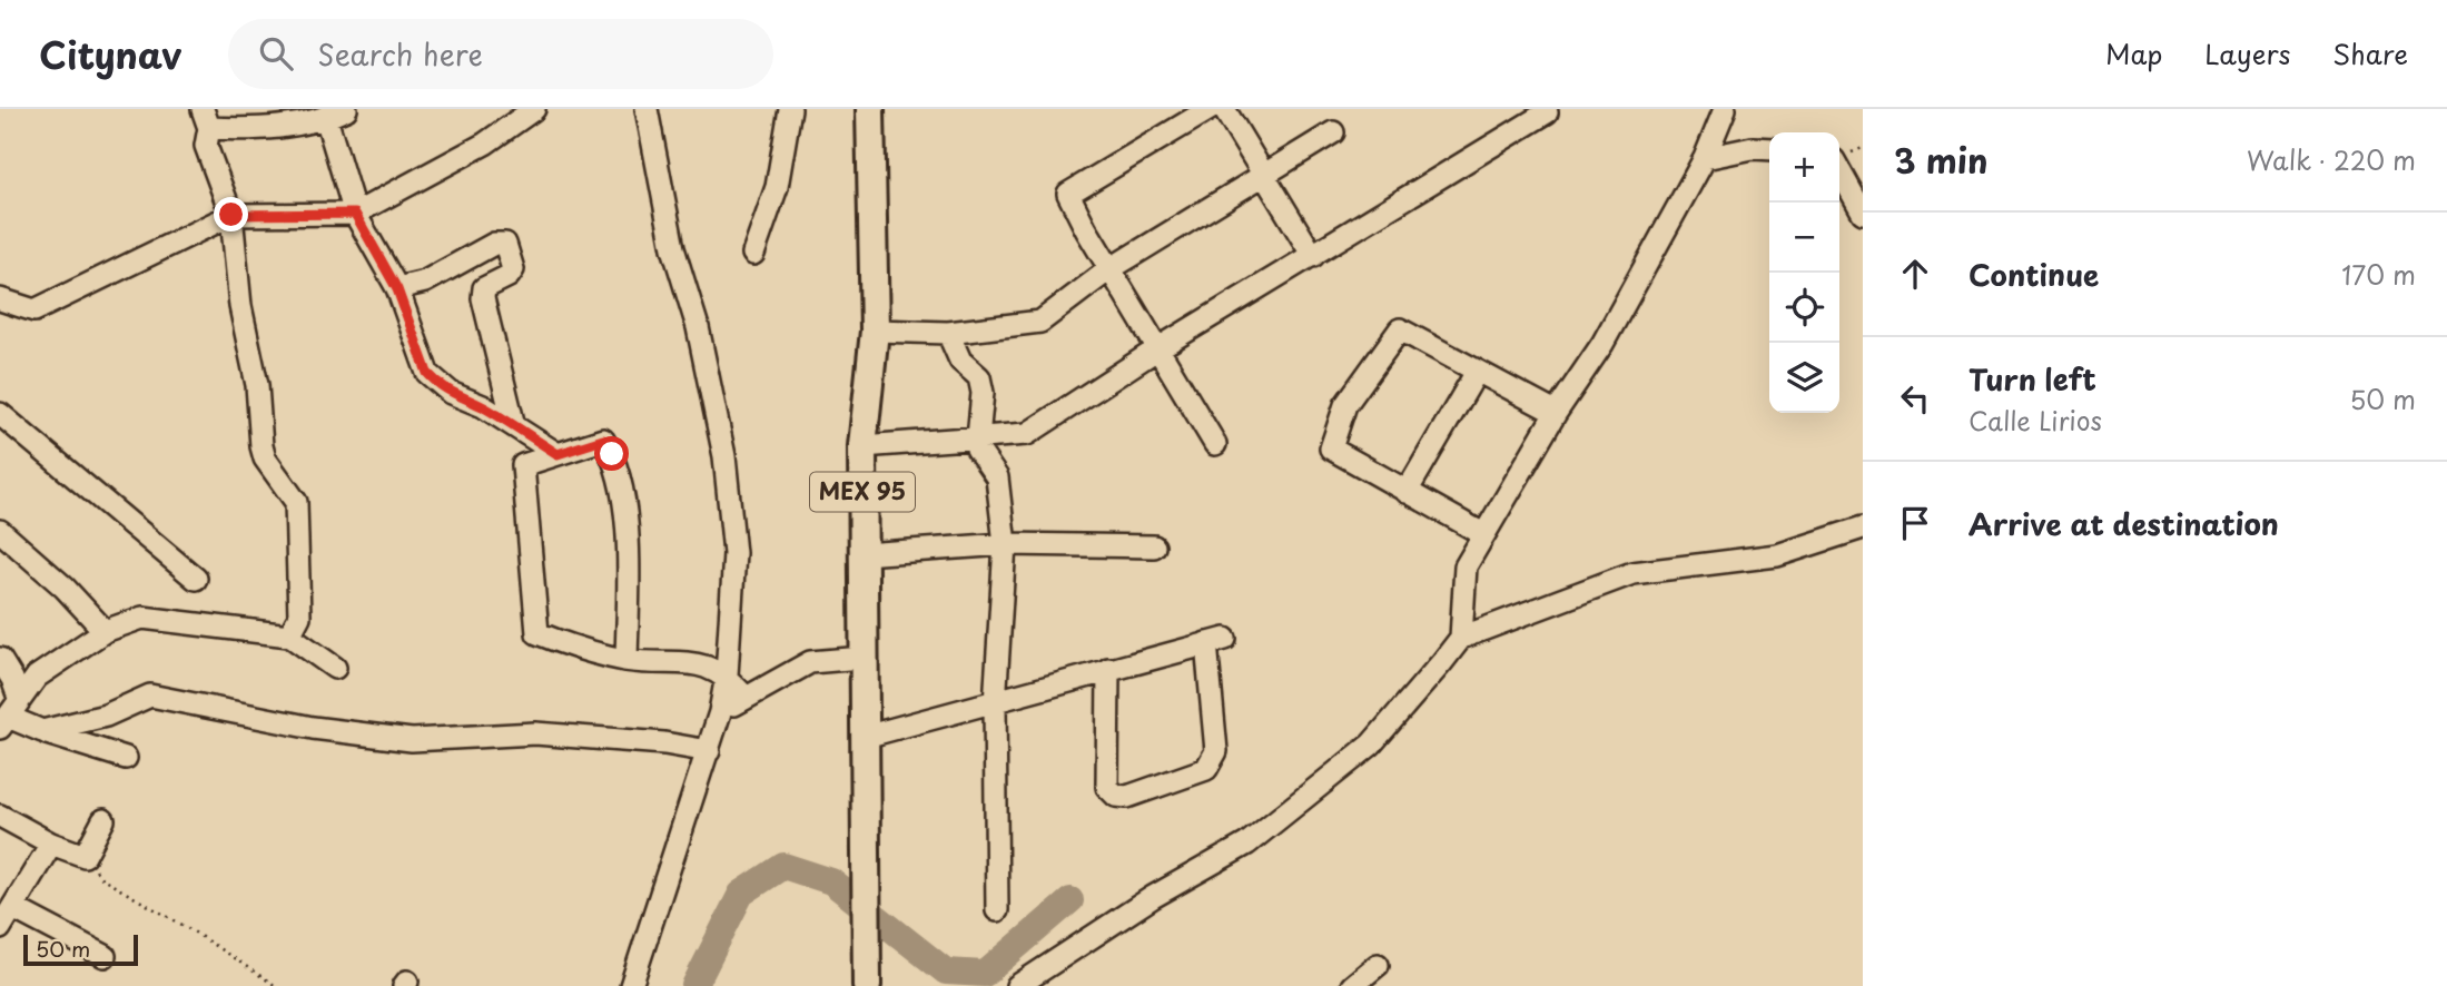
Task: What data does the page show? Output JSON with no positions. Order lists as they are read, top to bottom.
{
  "streets": {
    "main road": ["MEX 95"]
  },
  "scale_bar": "50 m",
  "page": {
    "header": "Citynav",
    "search": "Search here",
    "nav": ["Map", "Layers", "Share"],
    "heading": ["3 min", "Walk · 220 m"],
    "map_buttons": ["+", "−"],
    "list": [
      ["Continue", "170 m"],
      ["Turn left", "Calle Lirios", "50 m"],
      "Arrive at destination"
    ],
    "scale": "50 m"
  }
}
